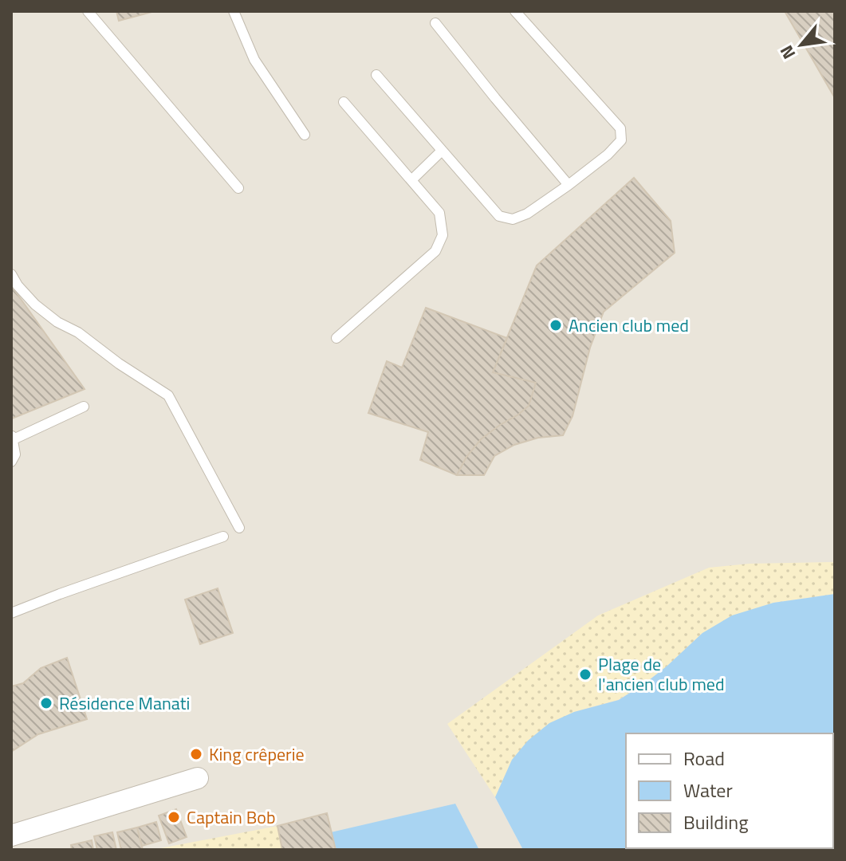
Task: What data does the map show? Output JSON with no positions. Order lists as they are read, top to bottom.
{
  "places": [
    "Ancien club med",
    "Plage de l'ancien club med",
    "Résidence Manati",
    "King crêperie",
    "Captain Bob"
  ],
  "legend": ["Road", "Water", "Building"],
  "north": "bottom left"
}
